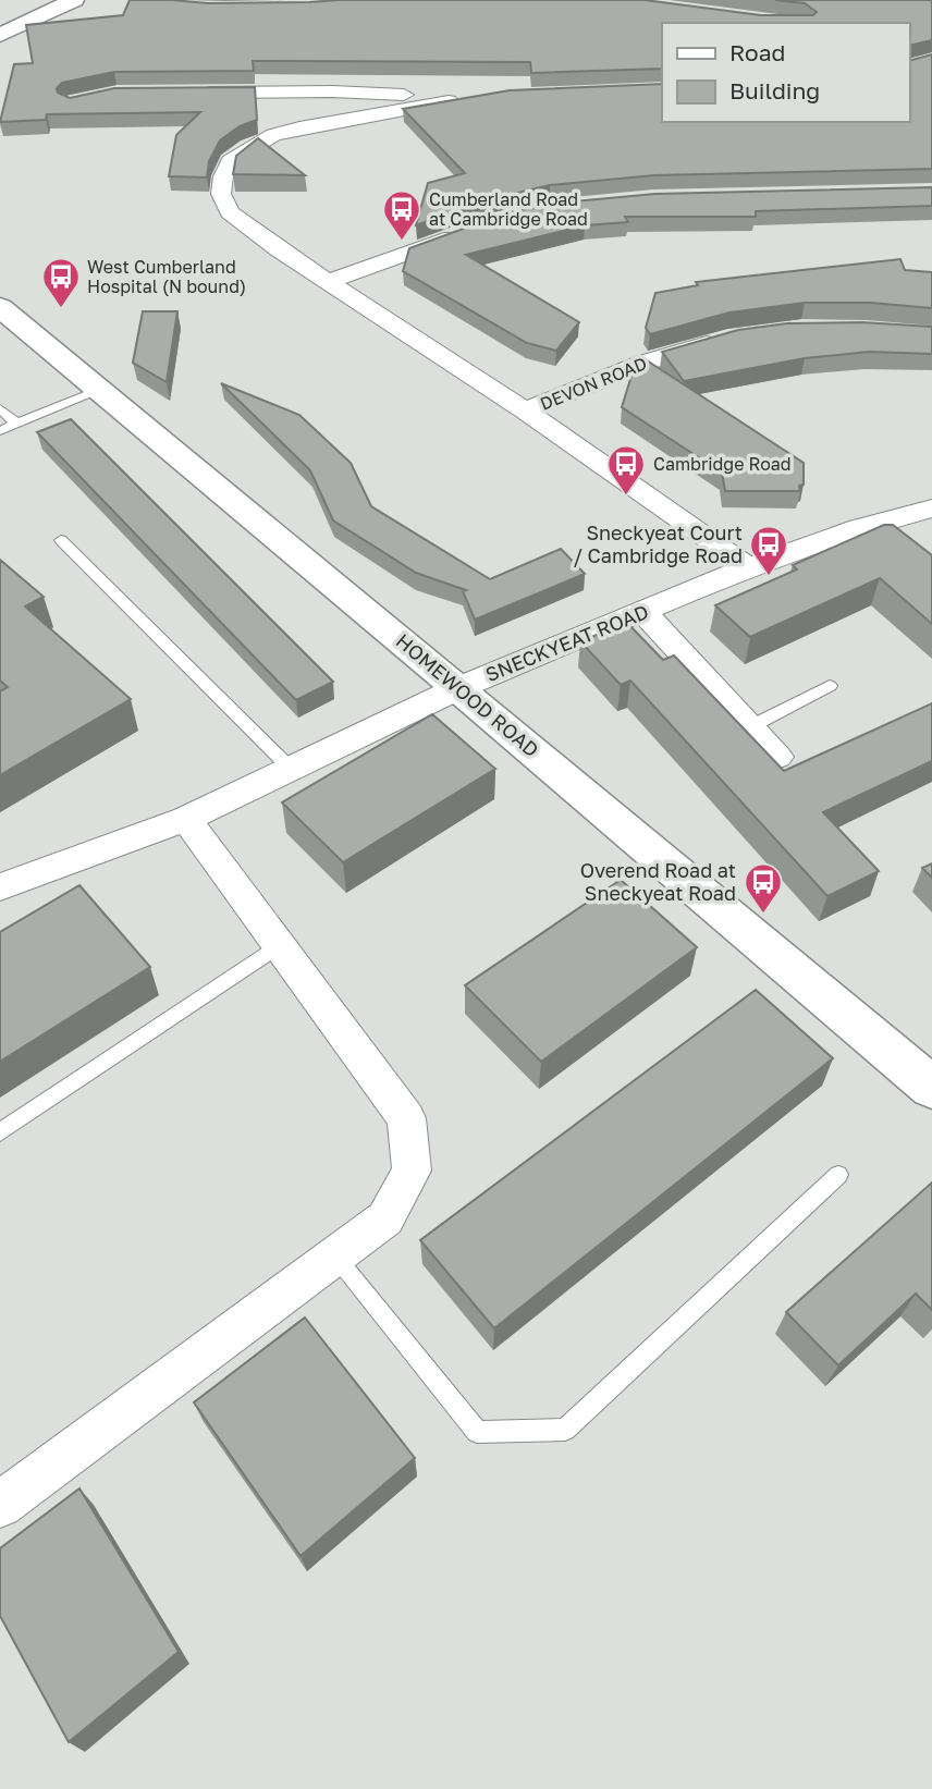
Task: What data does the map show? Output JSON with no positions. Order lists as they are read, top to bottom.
{
  "streets": {
    "street": ["DEVON ROAD", "SNECKYEAT ROAD", "HOMEWOOD ROAD"]
  },
  "crossings": [
    ["SNECKYEAT ROAD", "HOMEWOOD ROAD"]
  ],
  "places": {
    "bus stop": [
      "Cumberland Road at Cambridge Road",
      "West Cumberland Hospital (N bound)",
      "Cambridge Road",
      "Sneckyeat Court / Cambridge Road",
      "Overend Road at Sneckyeat Road"
    ]
  },
  "legend": ["Road", "Building"]
}
